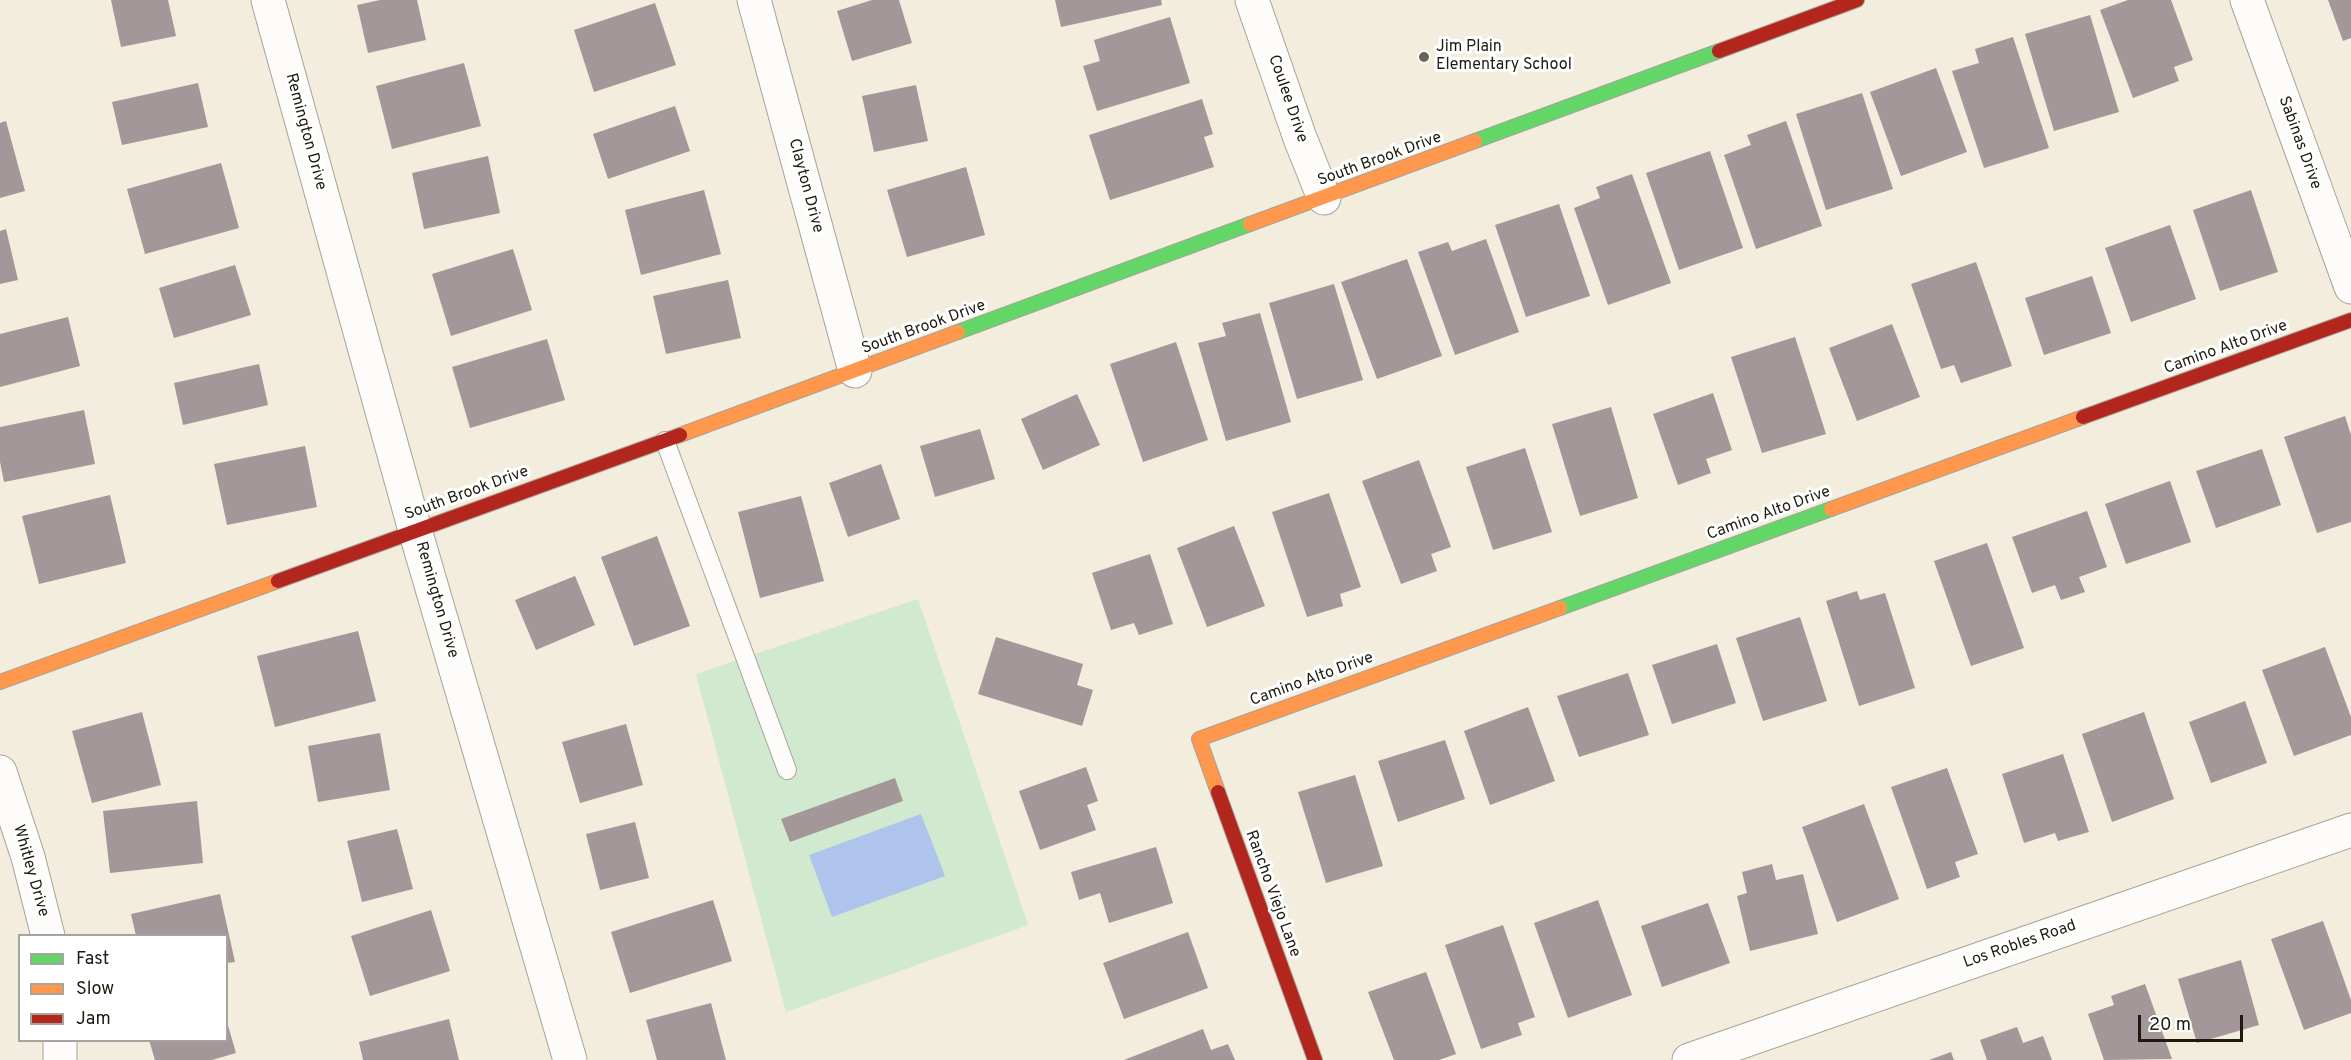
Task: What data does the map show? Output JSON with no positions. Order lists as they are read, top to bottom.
{
  "streets": {
    "street": [
      "Coulee Drive",
      "Remington Drive",
      "Sabinas Drive",
      "South Brook Drive",
      "Clayton Drive",
      "Camino Alto Drive",
      "Whitley Drive",
      "Rancho Viejo Lane",
      "Los Robles Road"
    ]
  },
  "crossings": [
    ["Coulee Drive", "South Brook Drive"],
    ["Remington Drive", "South Brook Drive"],
    ["South Brook Drive", "Clayton Drive"],
    ["Camino Alto Drive", "Rancho Viejo Lane"]
  ],
  "places": ["Jim Plain Elementary School"],
  "legend": ["Fast", "Slow", "Jam"],
  "scale_bar": "20 m"
}
